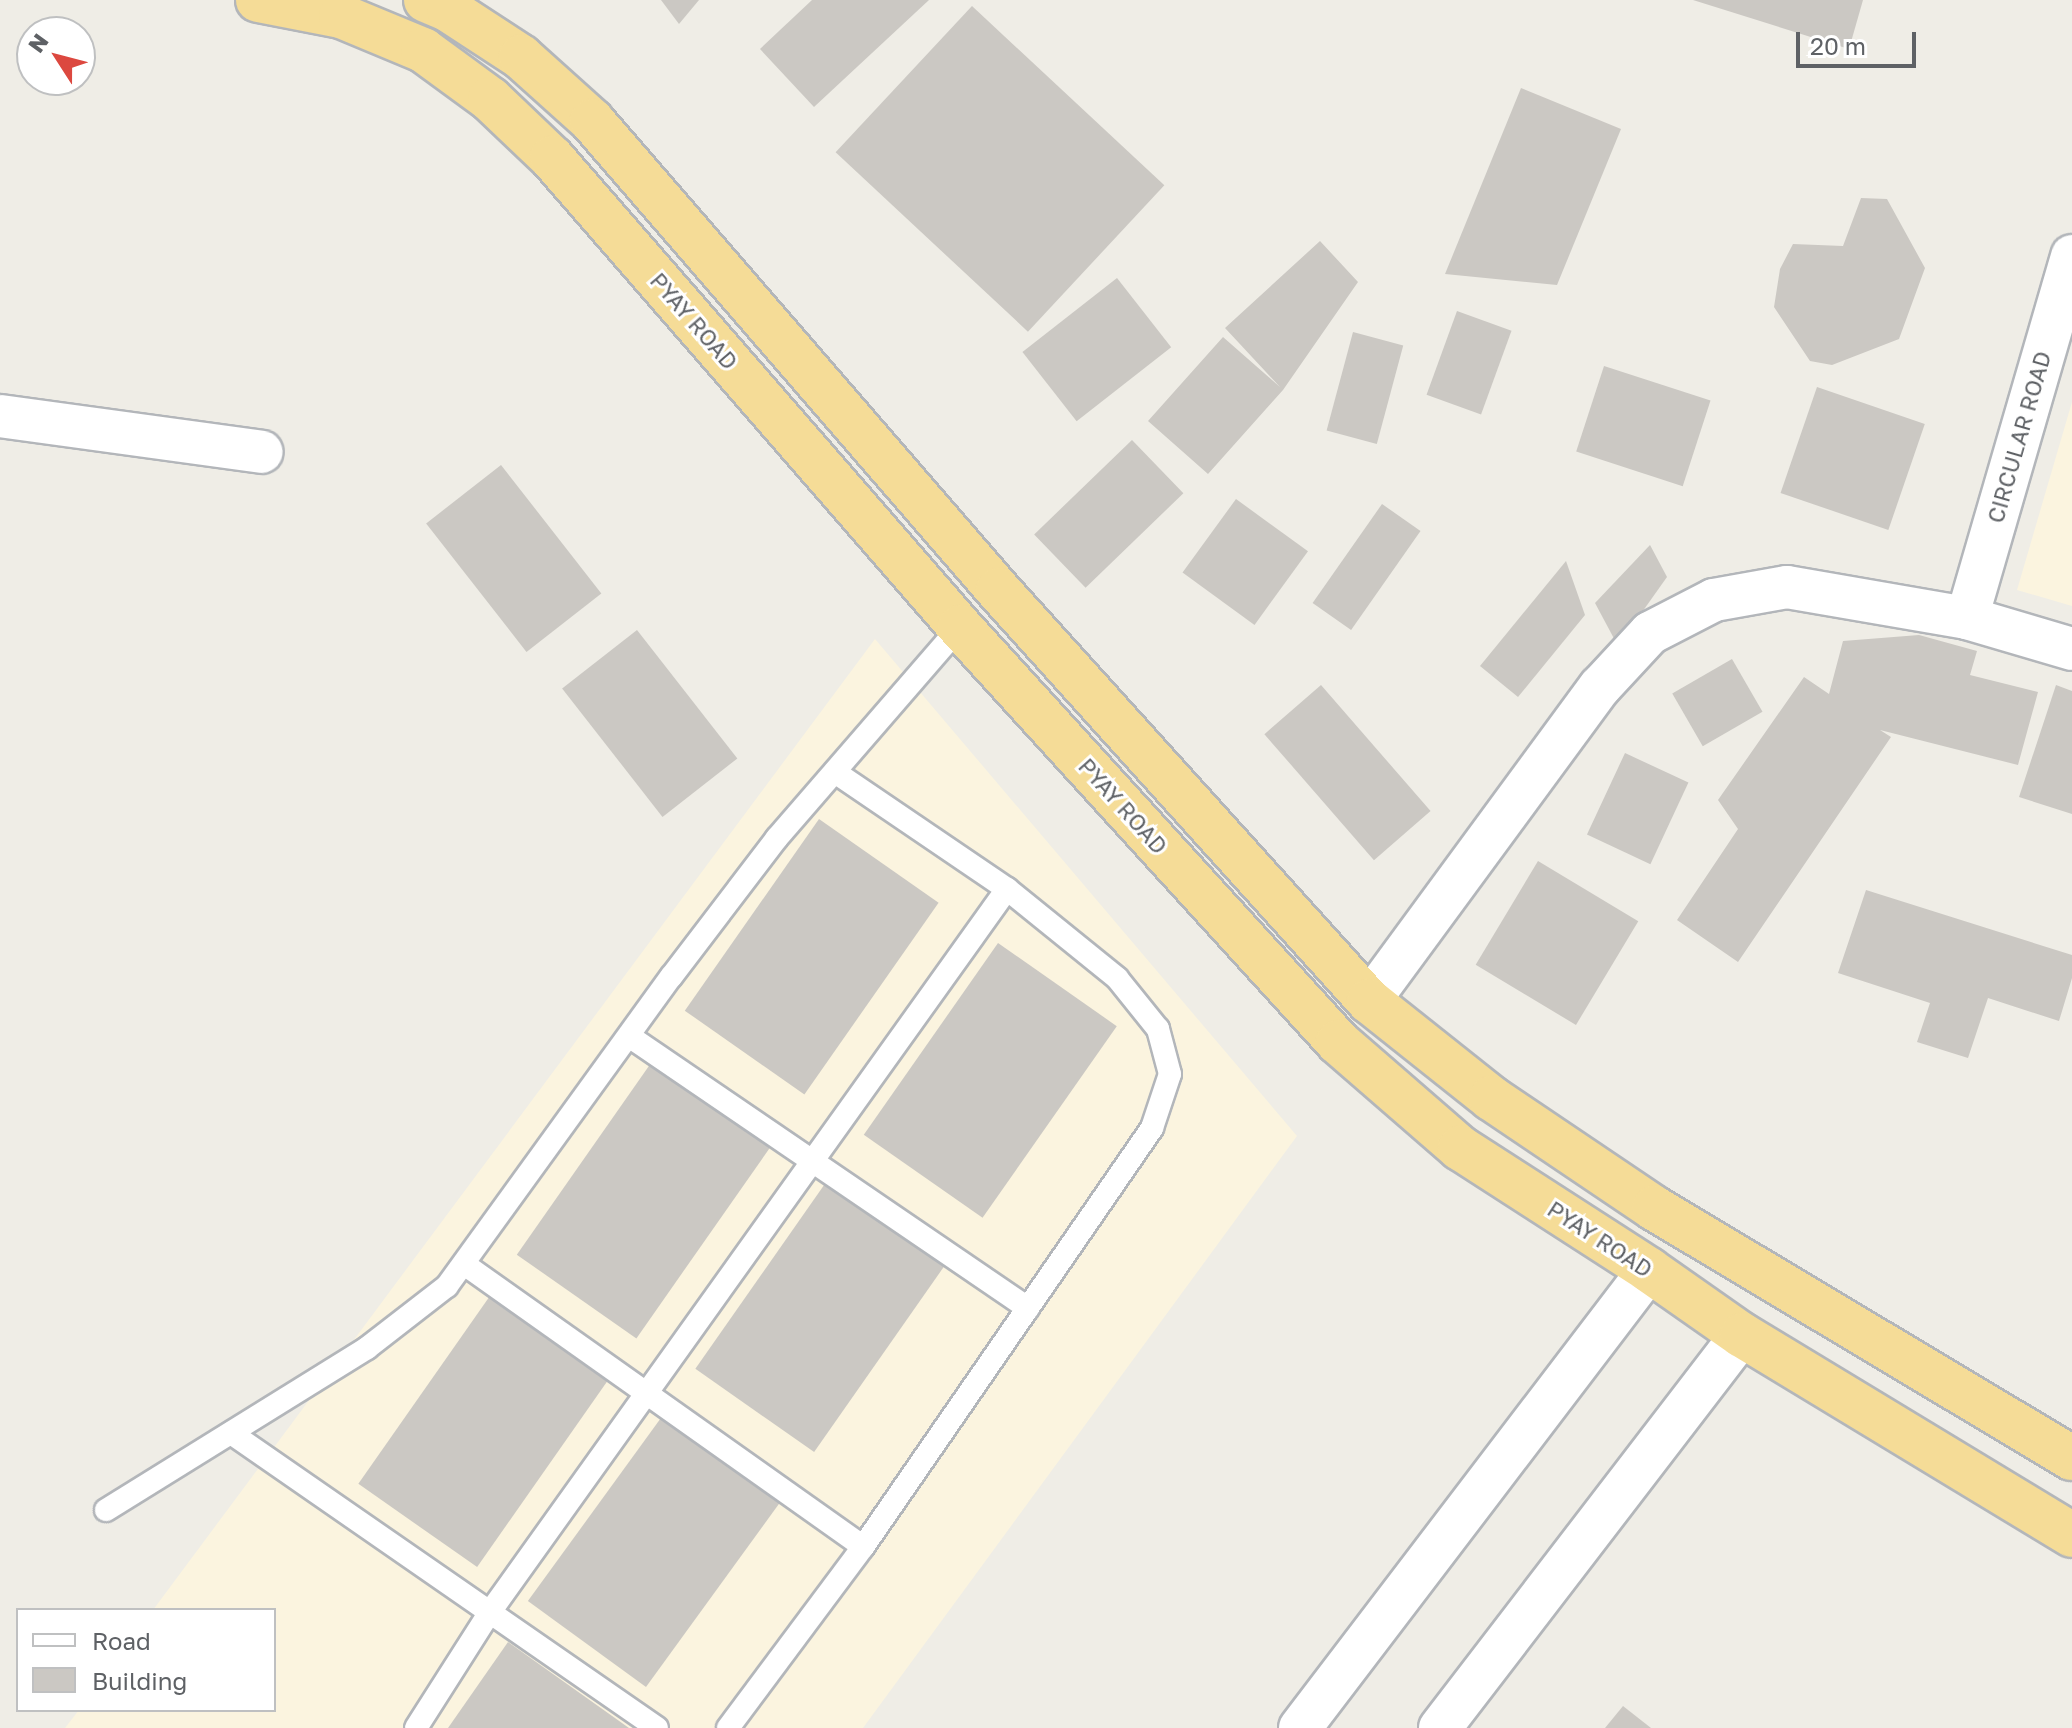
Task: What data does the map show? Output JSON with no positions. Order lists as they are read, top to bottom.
{
  "streets": {
    "highway": ["PYAY ROAD"],
    "street": ["CIRCULAR ROAD"]
  },
  "legend": ["Road", "Building"],
  "scale_bar": "20 m",
  "north": "top left"
}
